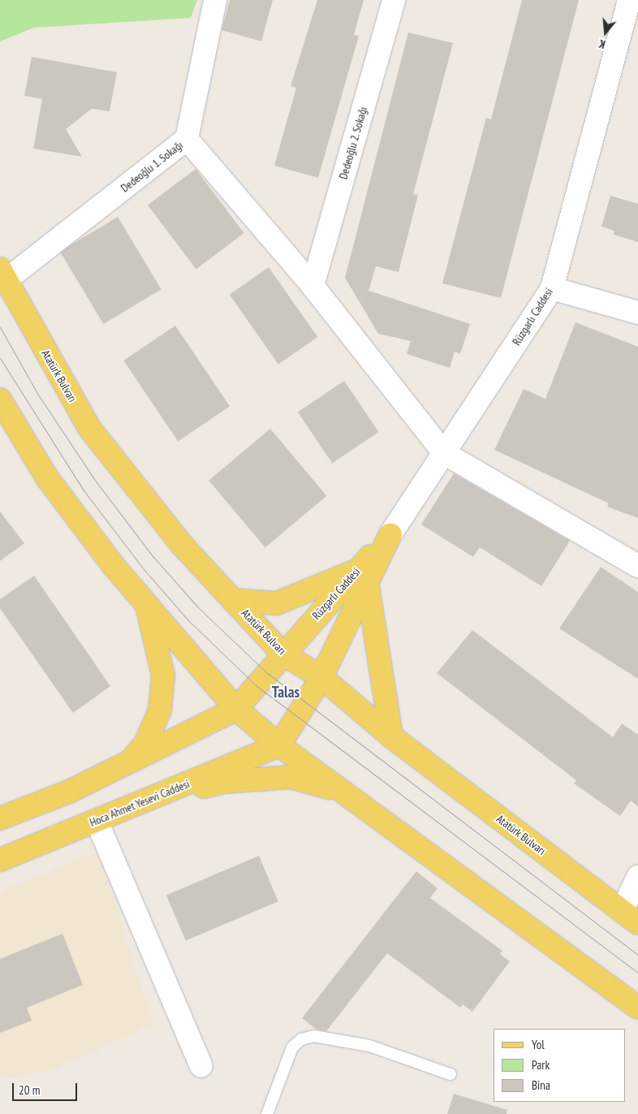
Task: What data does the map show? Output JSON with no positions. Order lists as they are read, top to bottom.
{
  "streets": {
    "main road": ["Rüzgarlı Caddesi", "Atatürk Bulvarı", "Hoca Ahmet Yesevi Caddesi"],
    "street": ["Dedeoğlu 2. Sokağı", "Dedeoğlu 1. Sokağı"]
  },
  "crossings": [
    ["Dedeoğlu 1. Sokağı", "Atatürk Bulvarı"],
    ["Rüzgarlı Caddesi", "Atatürk Bulvarı"],
    ["Rüzgarlı Caddesi", "Hoca Ahmet Yesevi Caddesi"]
  ],
  "districts": ["Talas"],
  "legend": ["Yol", "Park", "Bina"],
  "scale_bar": "20 m",
  "north": "bottom"
}
